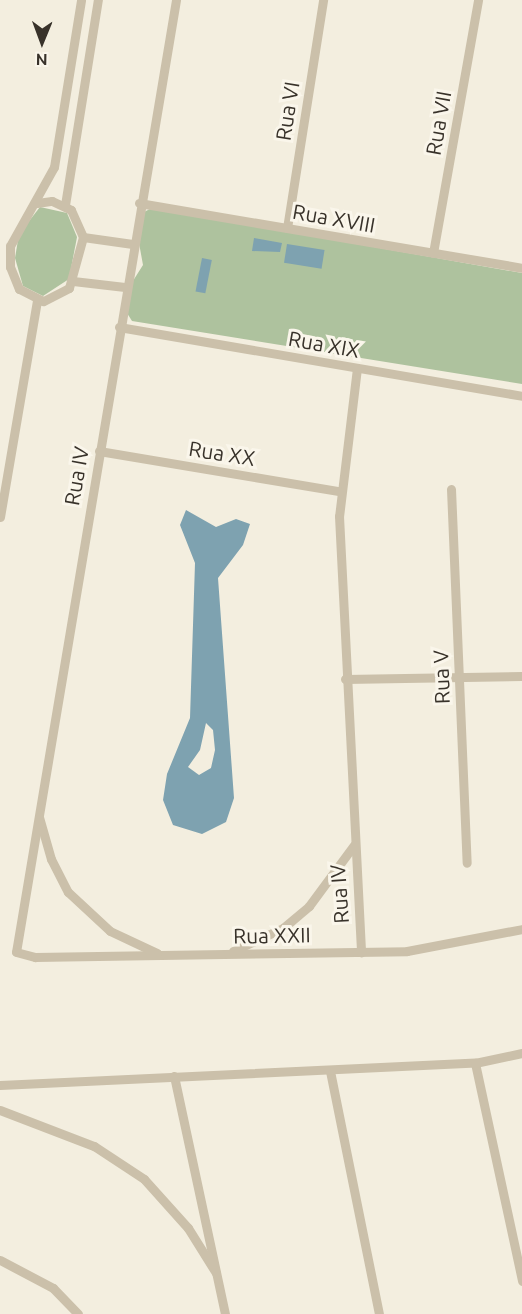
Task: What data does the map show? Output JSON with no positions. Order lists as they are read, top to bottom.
{
  "streets": {
    "street": [
      "Rua VI",
      "Rua VII",
      "Rua XVIII",
      "Rua XIX",
      "Rua XX",
      "Rua IV",
      "Rua V",
      "Rua XXII"
    ]
  },
  "crossings": [
    ["Rua VI", "Rua XVIII"],
    ["Rua VII", "Rua XVIII"],
    ["Rua XVIII", "Rua IV"],
    ["Rua XIX", "Rua IV"],
    ["Rua XX", "Rua IV"],
    ["Rua IV", "Rua XXII"]
  ],
  "north": "bottom"
}
